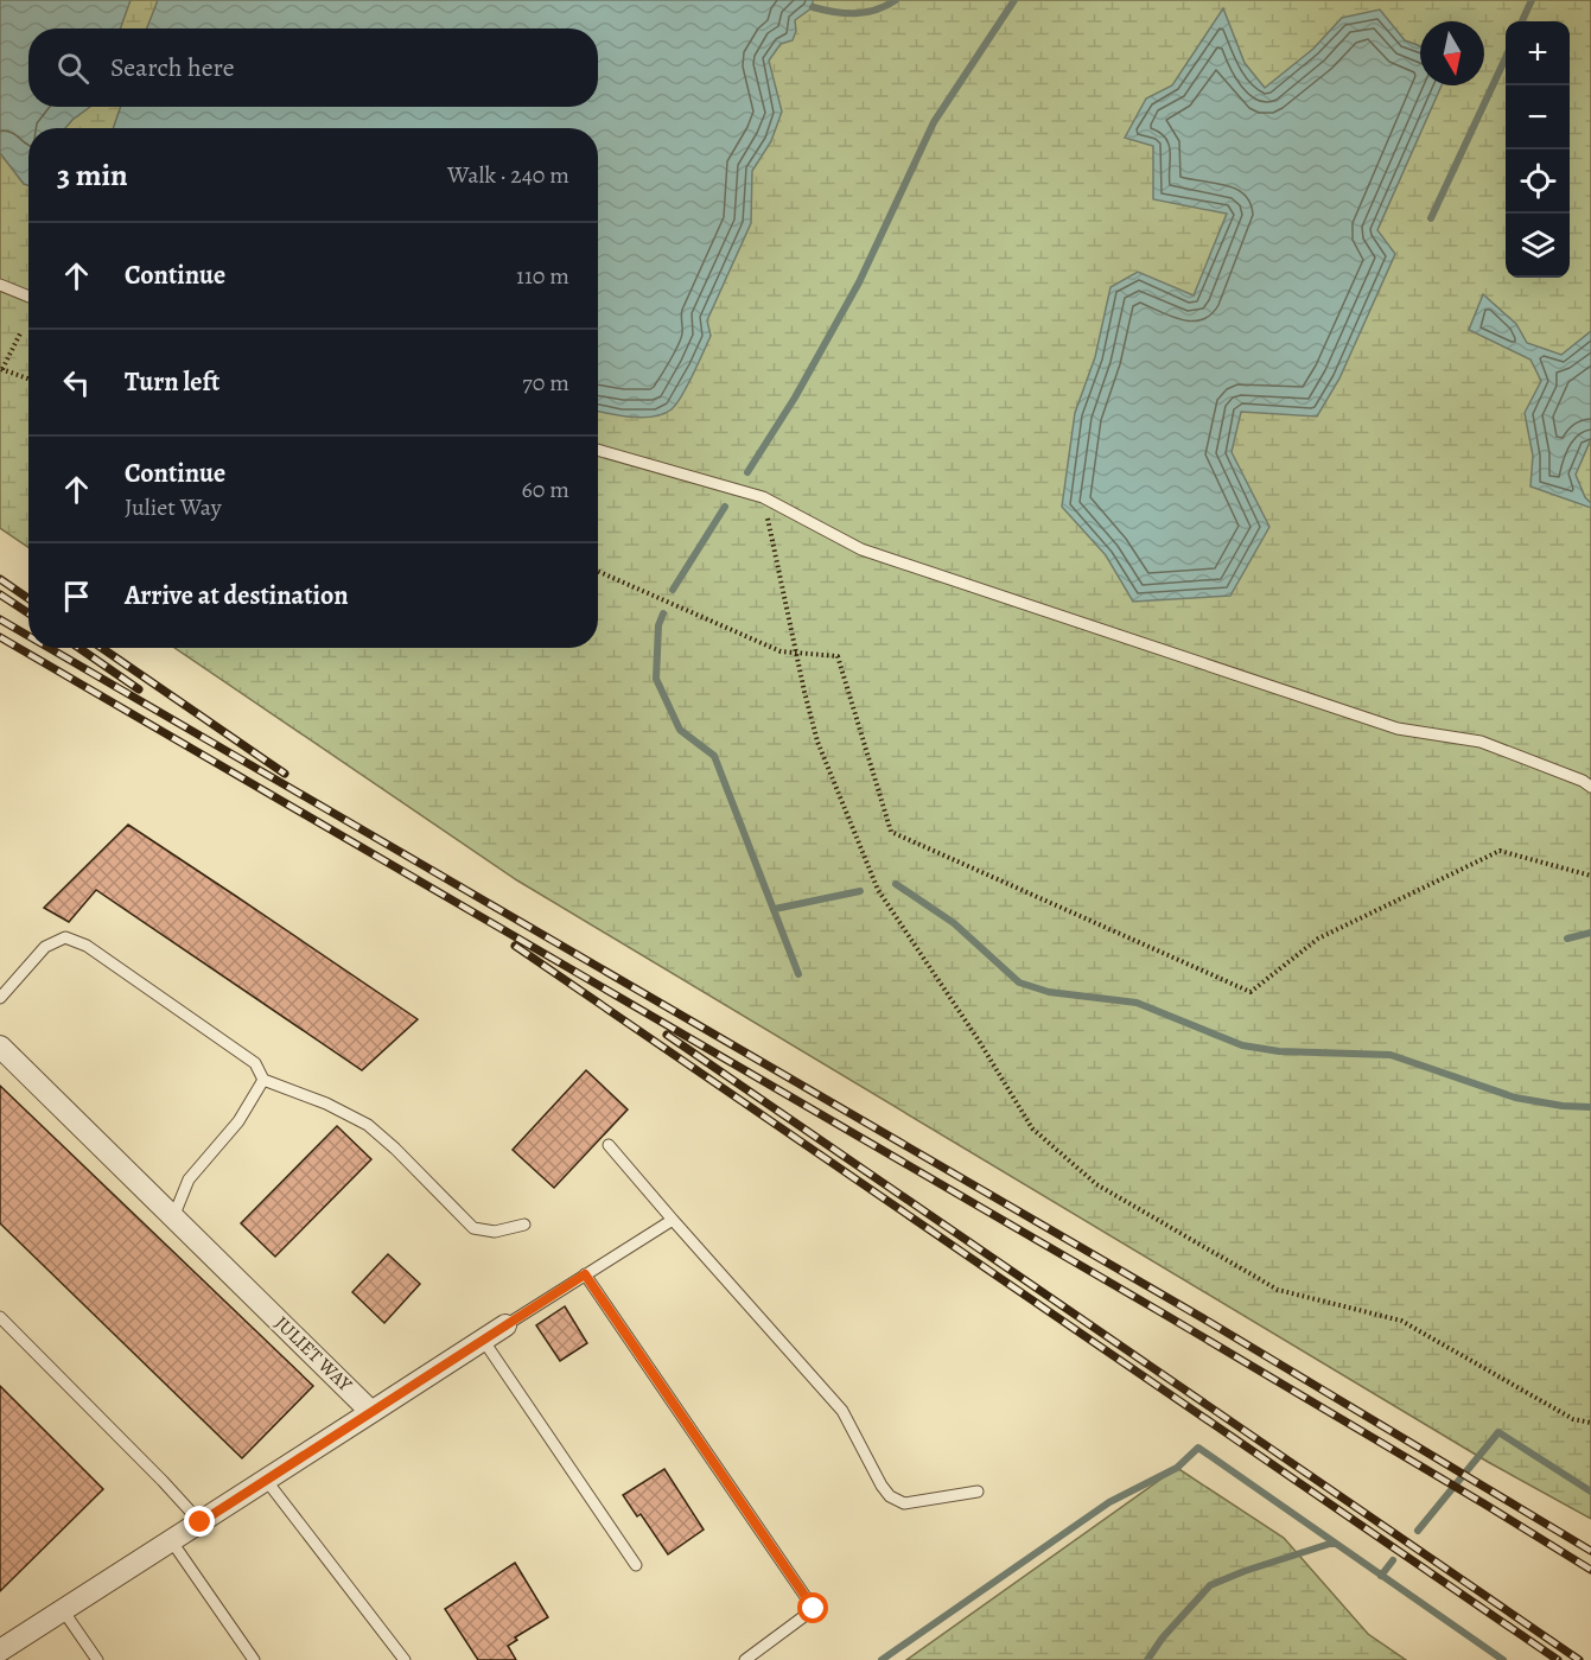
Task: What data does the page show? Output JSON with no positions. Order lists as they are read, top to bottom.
{
  "streets": {
    "street": ["JULIET WAY"]
  },
  "north": "bottom",
  "page": {
    "map_buttons": ["+", "−"],
    "search": "Search here",
    "heading": ["3 min", "Walk · 240 m"],
    "list": [
      ["Continue", "110 m"],
      ["Turn left", "70 m"],
      ["Continue", "Juliet Way", "60 m"],
      "Arrive at destination"
    ]
  }
}
